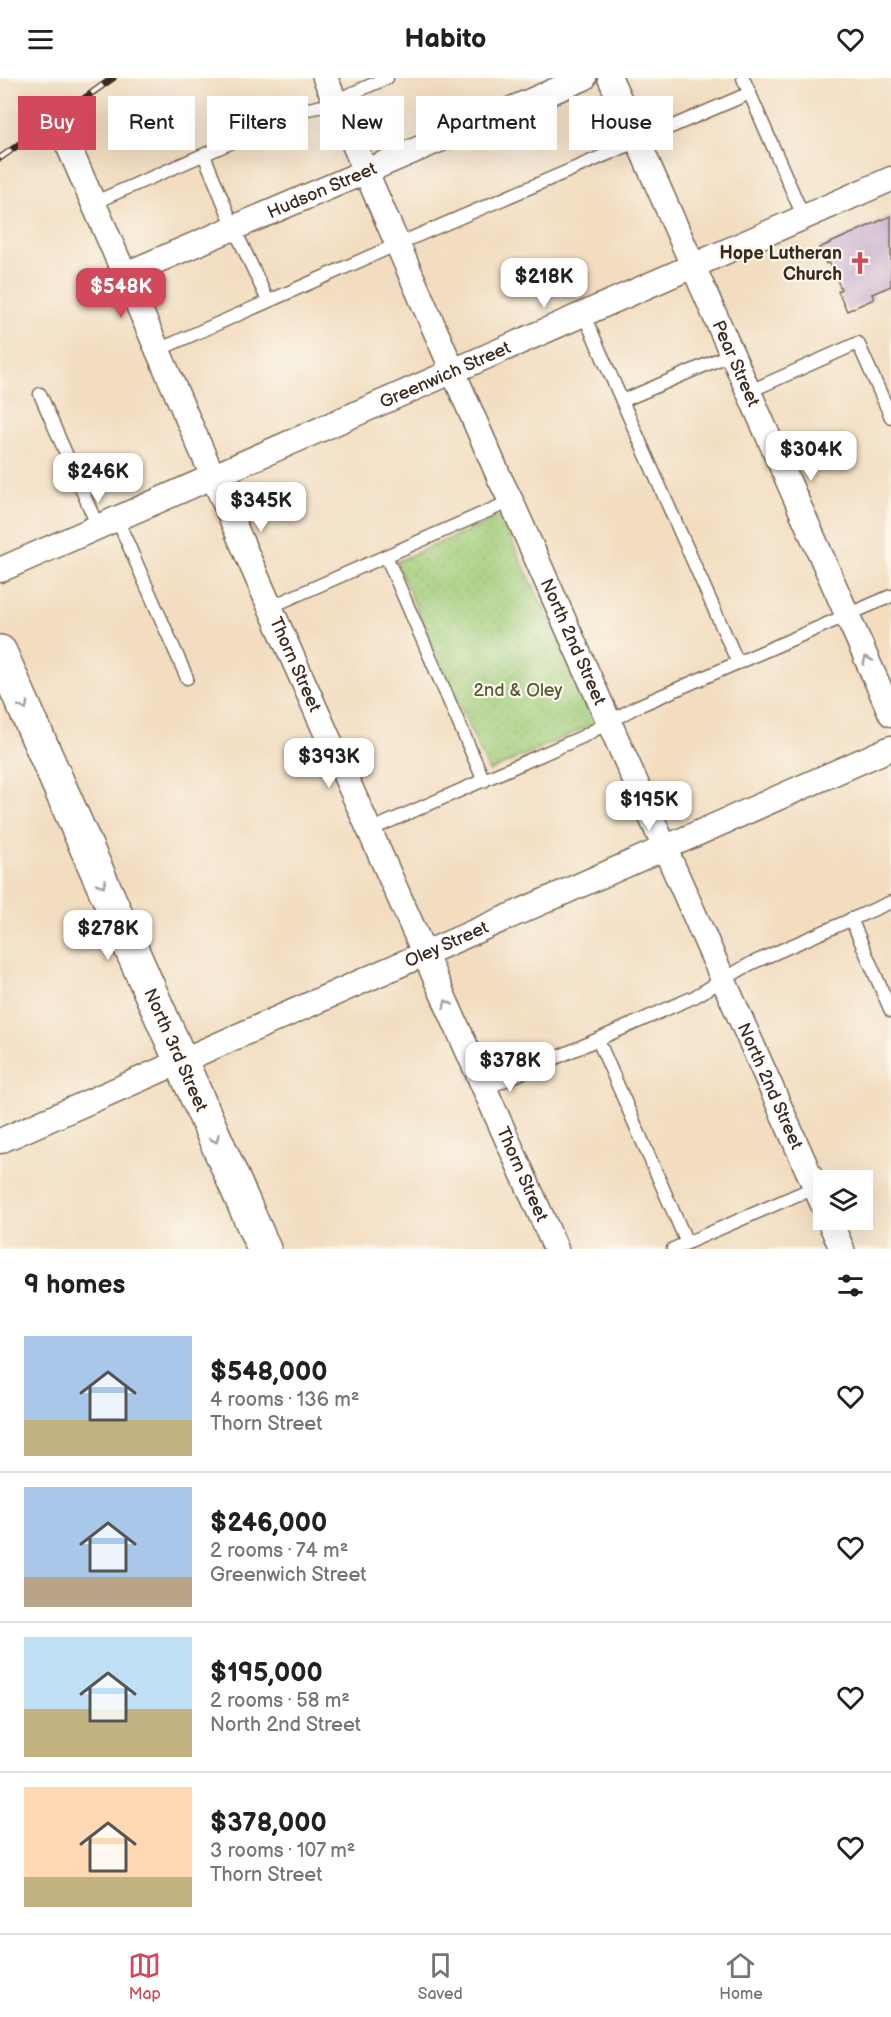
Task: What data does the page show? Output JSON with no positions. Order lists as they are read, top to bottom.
{
  "streets": {
    "street": [
      "Hudson Street",
      "Pear Street",
      "Greenwich Street",
      "North 2nd Street",
      "Thorn Street",
      "Oley Street",
      "North 3rd Street"
    ]
  },
  "crossings": [
    ["Hudson Street", "North 2nd Street"],
    ["Hudson Street", "Thorn Street"],
    ["Pear Street", "Greenwich Street"],
    ["Greenwich Street", "North 2nd Street"],
    ["Greenwich Street", "Thorn Street"],
    ["North 2nd Street", "Oley Street"],
    ["Thorn Street", "Oley Street"],
    ["Oley Street", "North 3rd Street"]
  ],
  "one_way": ["North 3rd Street"],
  "parks": ["2nd & Oley"],
  "places": {
    "church": ["Hope Lutheran Church"]
  },
  "page": {
    "header": "Habito",
    "chip": [
      "Buy",
      "Rent",
      "Filters",
      "New",
      "Apartment",
      "House"
    ],
    "price": [
      "$218K",
      "$548K",
      "$304K",
      "$246K",
      "$345K",
      "$393K",
      "$195K",
      "$278K",
      "$378K"
    ],
    "heading": "9 homes",
    "list": [
      {
        "name": "$548,000",
        "note": "4 rooms · 136 m² · Thorn Street"
      },
      {
        "name": "$246,000",
        "note": "2 rooms · 74 m² · Greenwich Street"
      },
      {
        "name": "$195,000",
        "note": "2 rooms · 58 m² · North 2nd Street"
      },
      {
        "name": "$378,000",
        "note": "3 rooms · 107 m² · Thorn Street"
      }
    ],
    "tabs": ["Map", "Saved", "Home"]
  }
}
